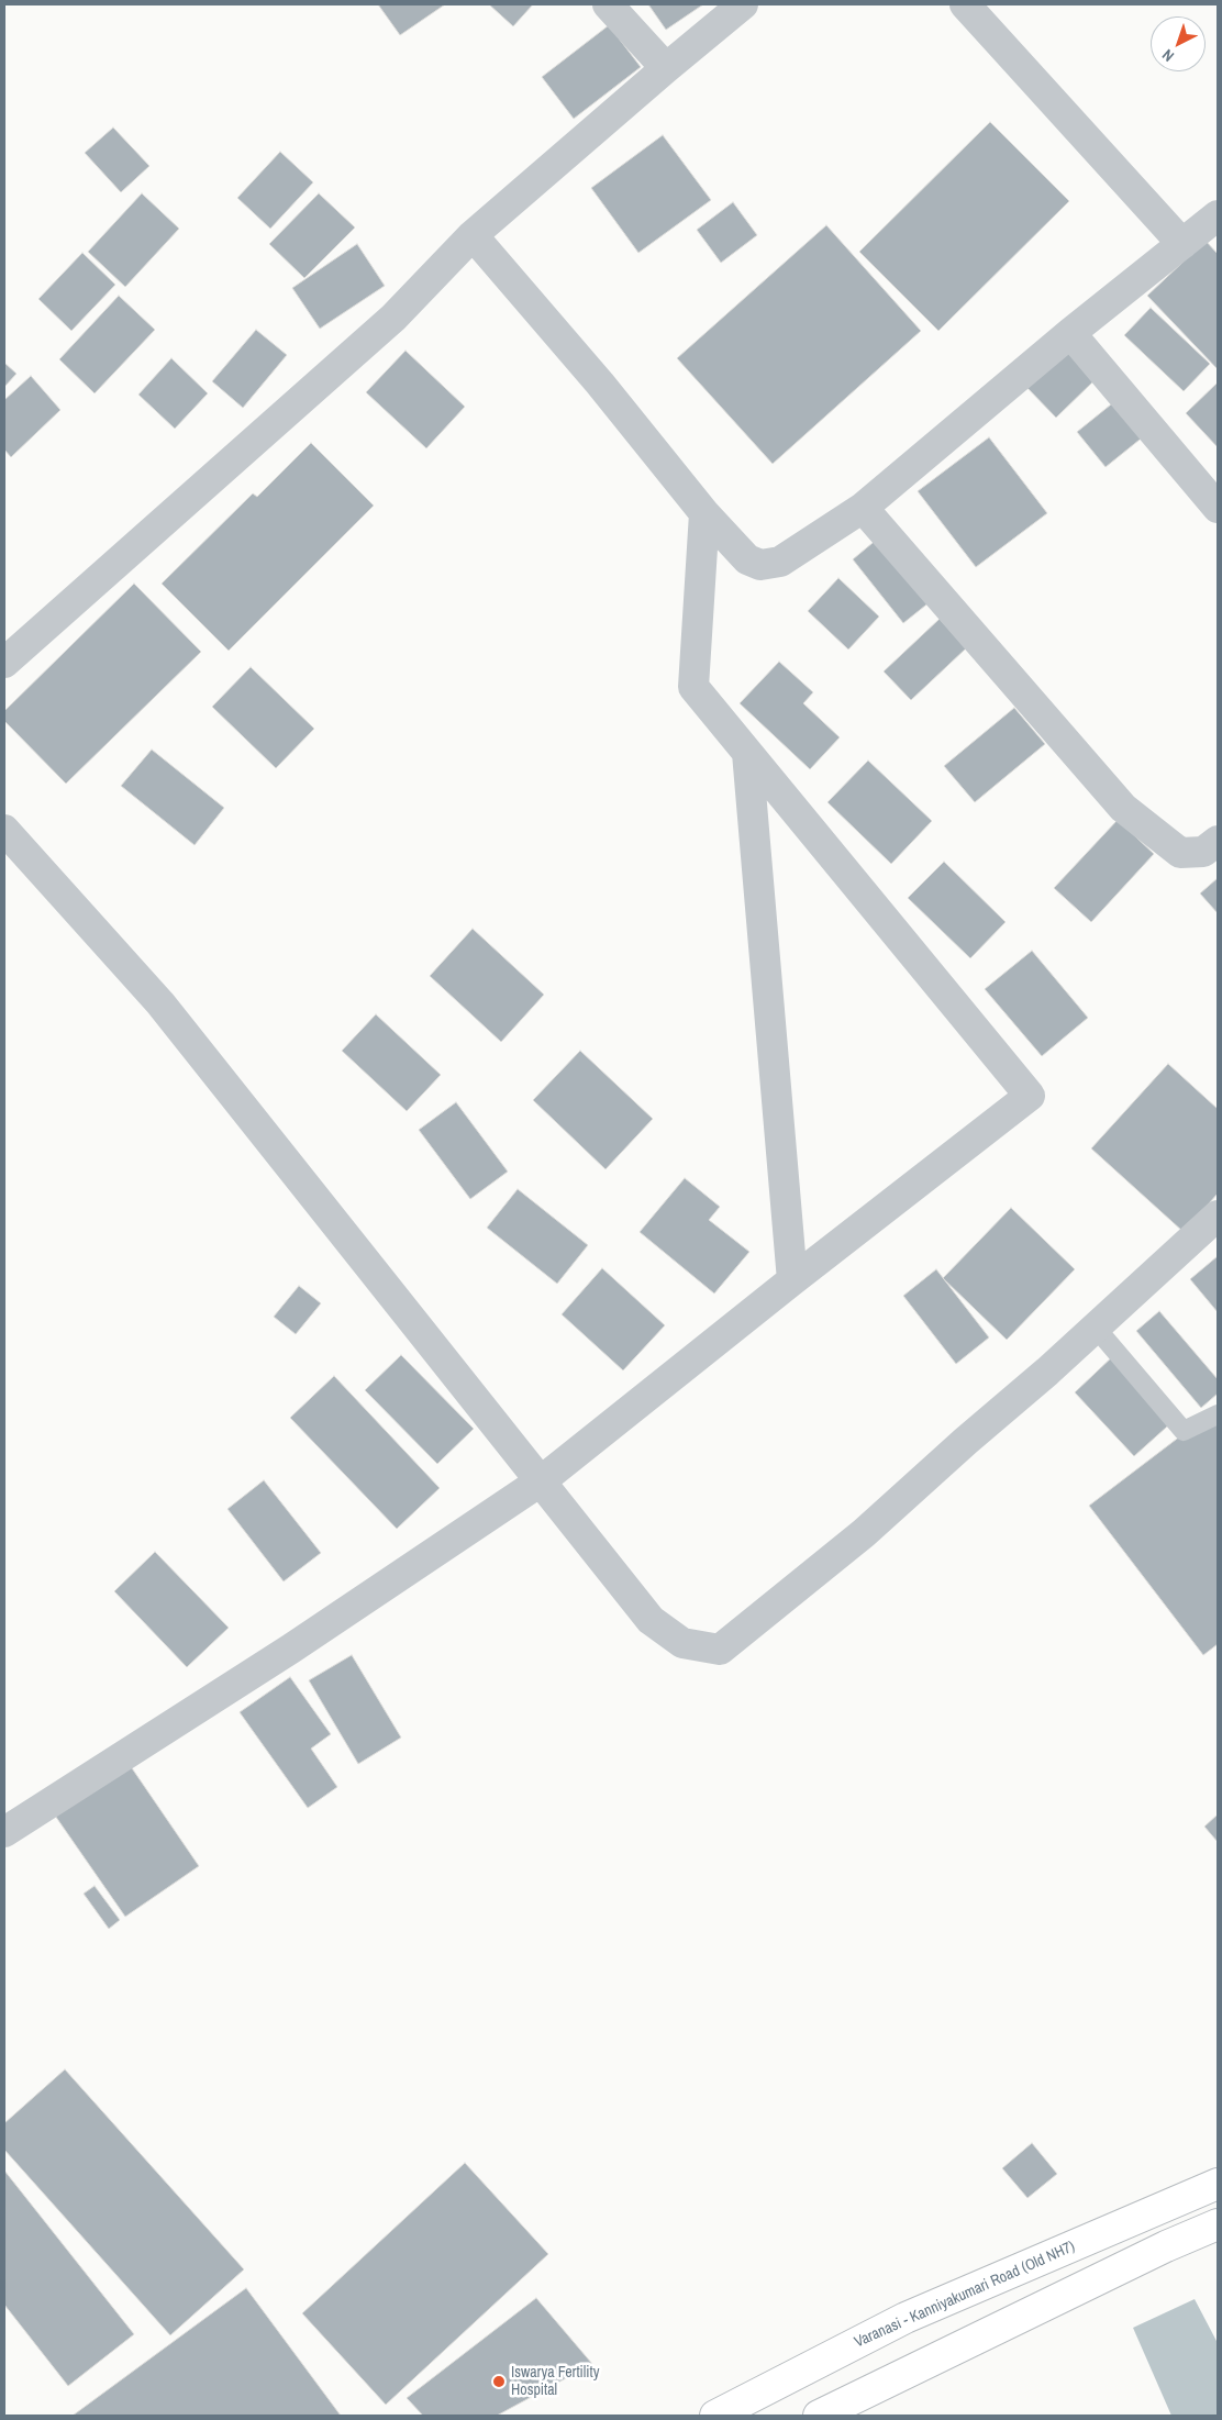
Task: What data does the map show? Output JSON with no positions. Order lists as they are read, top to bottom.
{
  "streets": {
    "main road": ["Varanasi - Kanniyakumari Road (Old NH7)"]
  },
  "places": ["Iswarya Fertility Hospital"],
  "north": "bottom left"
}
